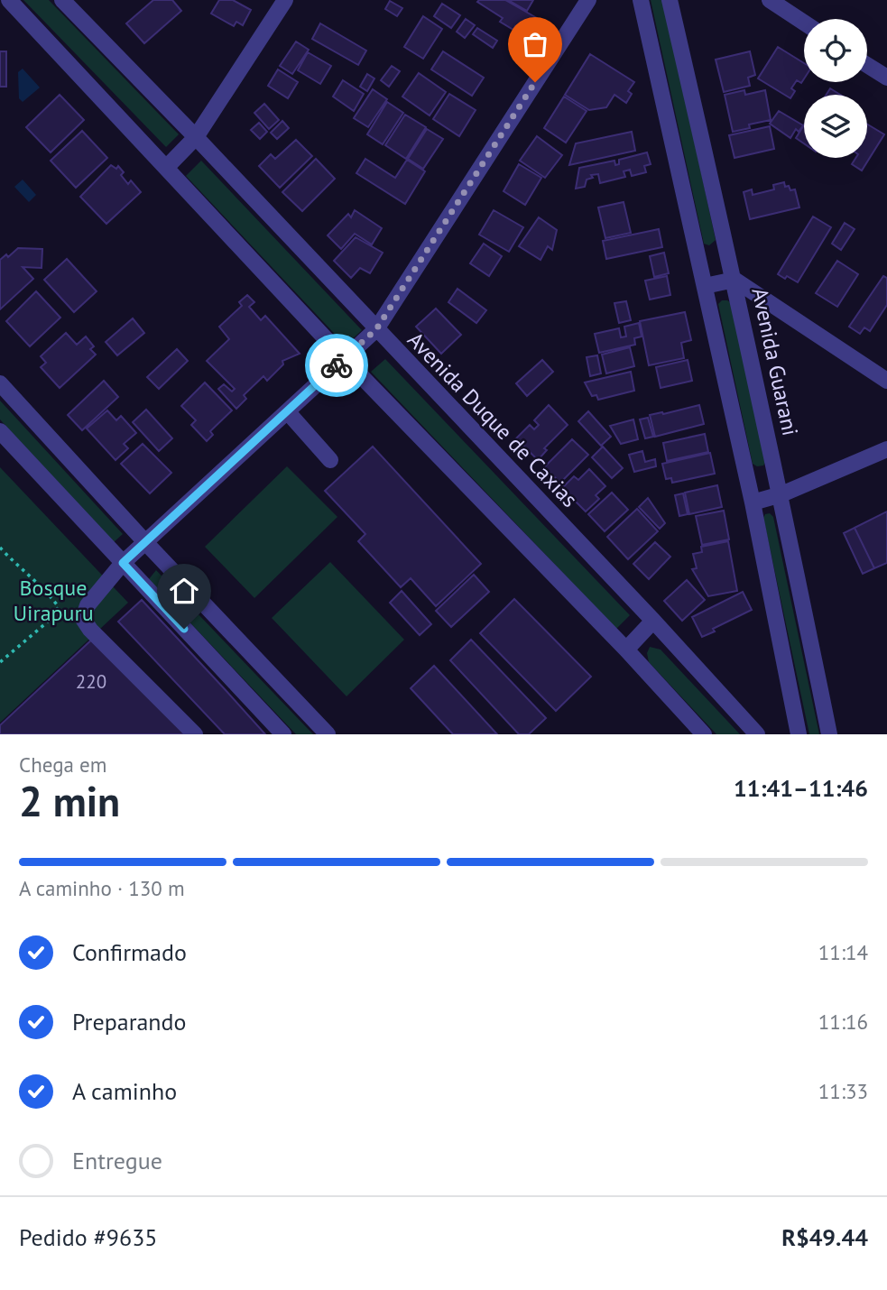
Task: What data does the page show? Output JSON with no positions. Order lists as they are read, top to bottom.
{
  "streets": {
    "street": ["Avenida Guarani", "Avenida Duque de Caxias"]
  },
  "parks": ["Bosque Uirapuru"],
  "house_numbers": ["220"],
  "page": {
    "heading": ["2 min", "Chega em", "11:41–11:46"],
    "panel": ["Pedido #9635", "R$49.44"],
    "bar": "A caminho · 130 m",
    "list": [
      ["Confirmado", "11:14"],
      ["Preparando", "11:16"],
      ["A caminho", "11:33"],
      "Entregue"
    ]
  }
}
